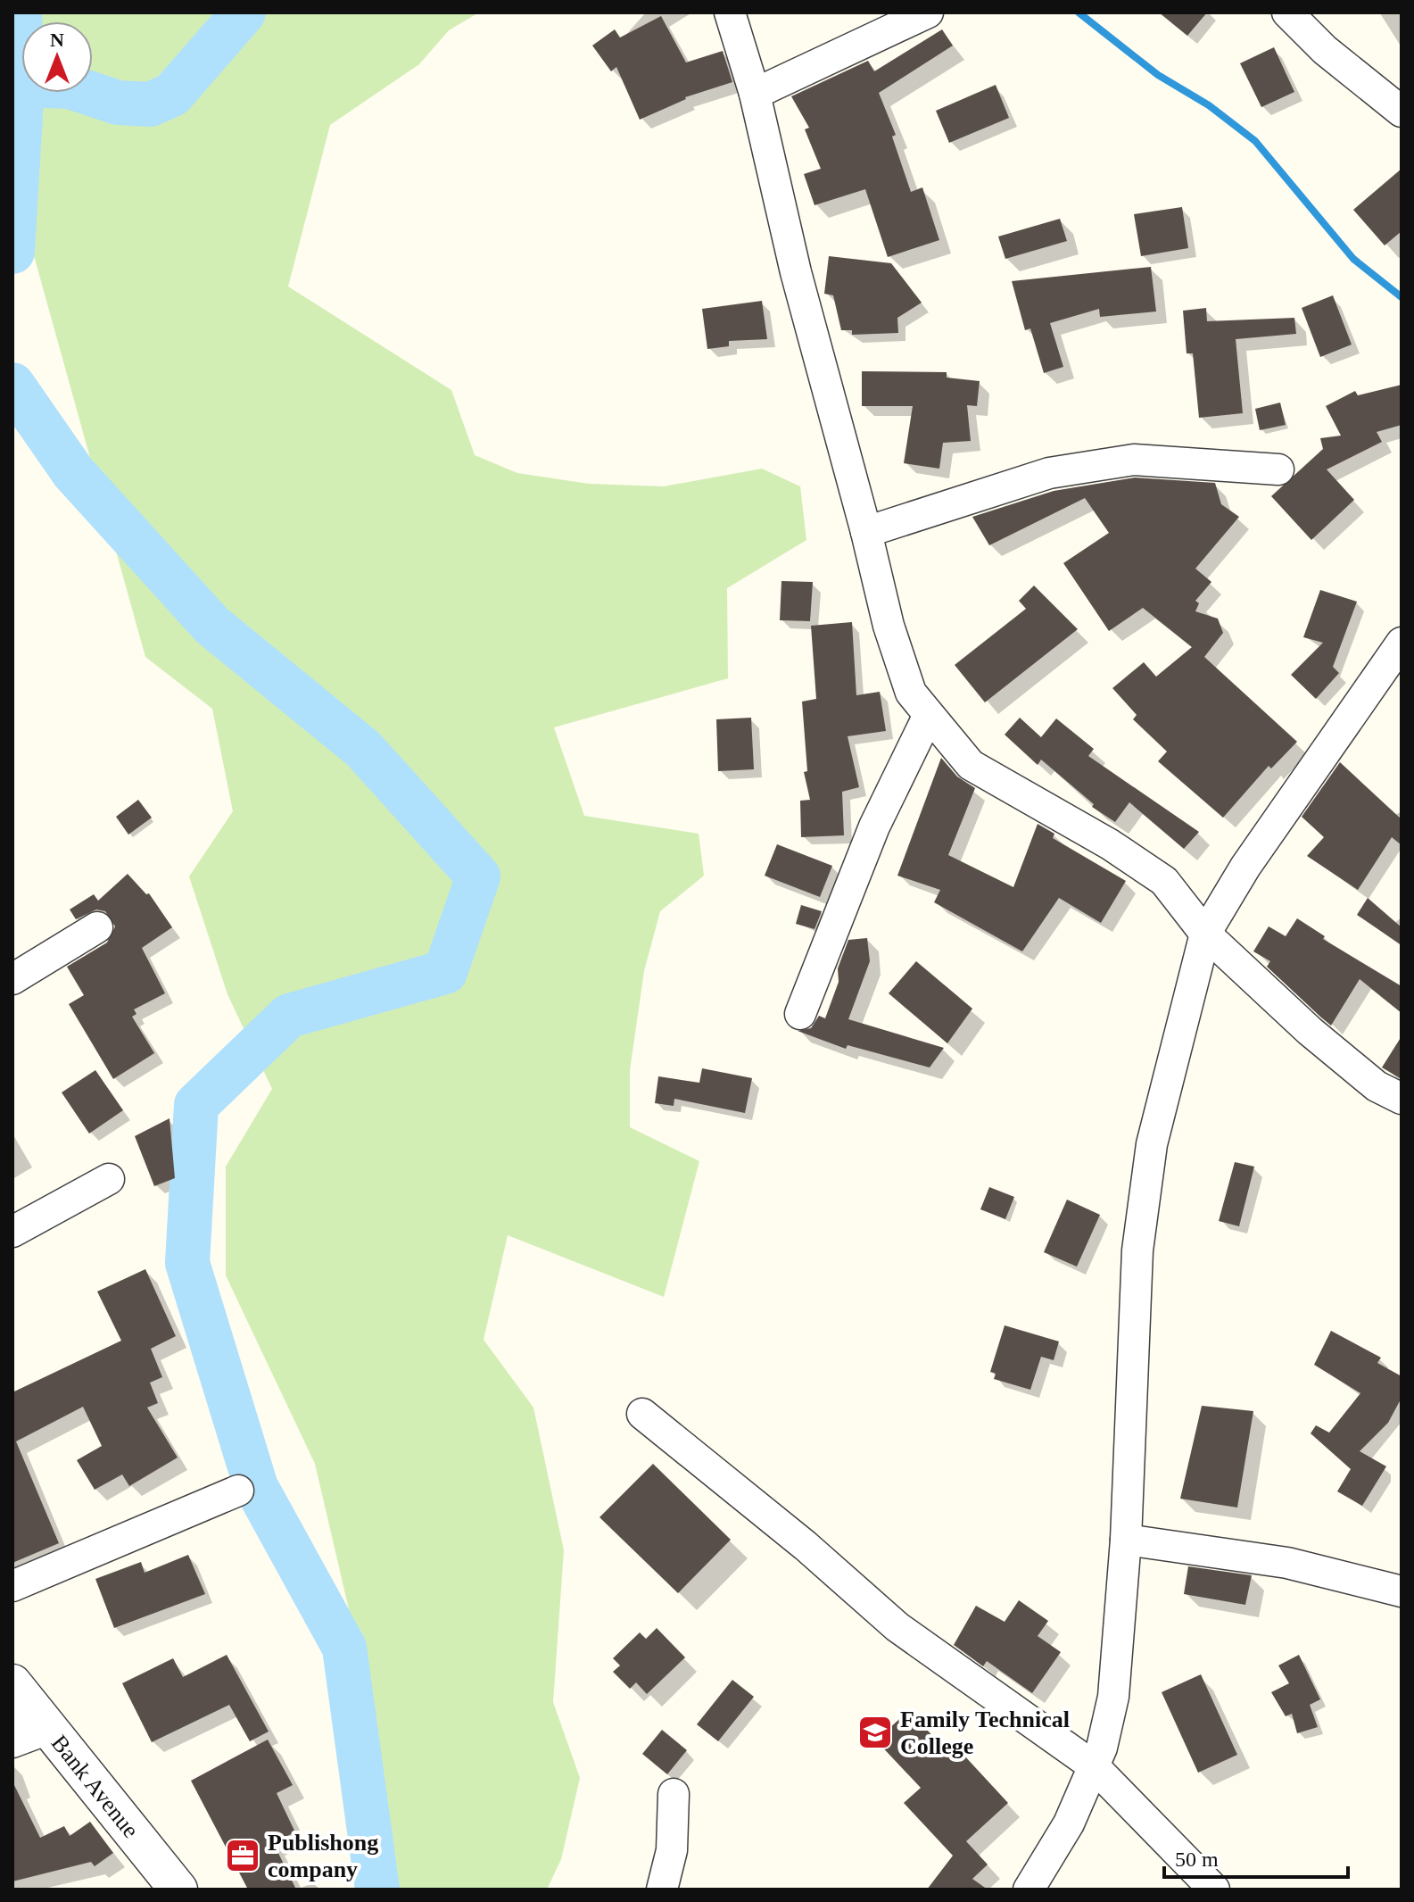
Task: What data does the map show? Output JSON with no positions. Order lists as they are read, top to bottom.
{
  "streets": {
    "street": ["Bank Avenue"]
  },
  "places": {
    "school or university": ["Family Technical College"],
    "office": ["Publishong company"]
  },
  "scale_bar": "50 m",
  "north": "top"
}
